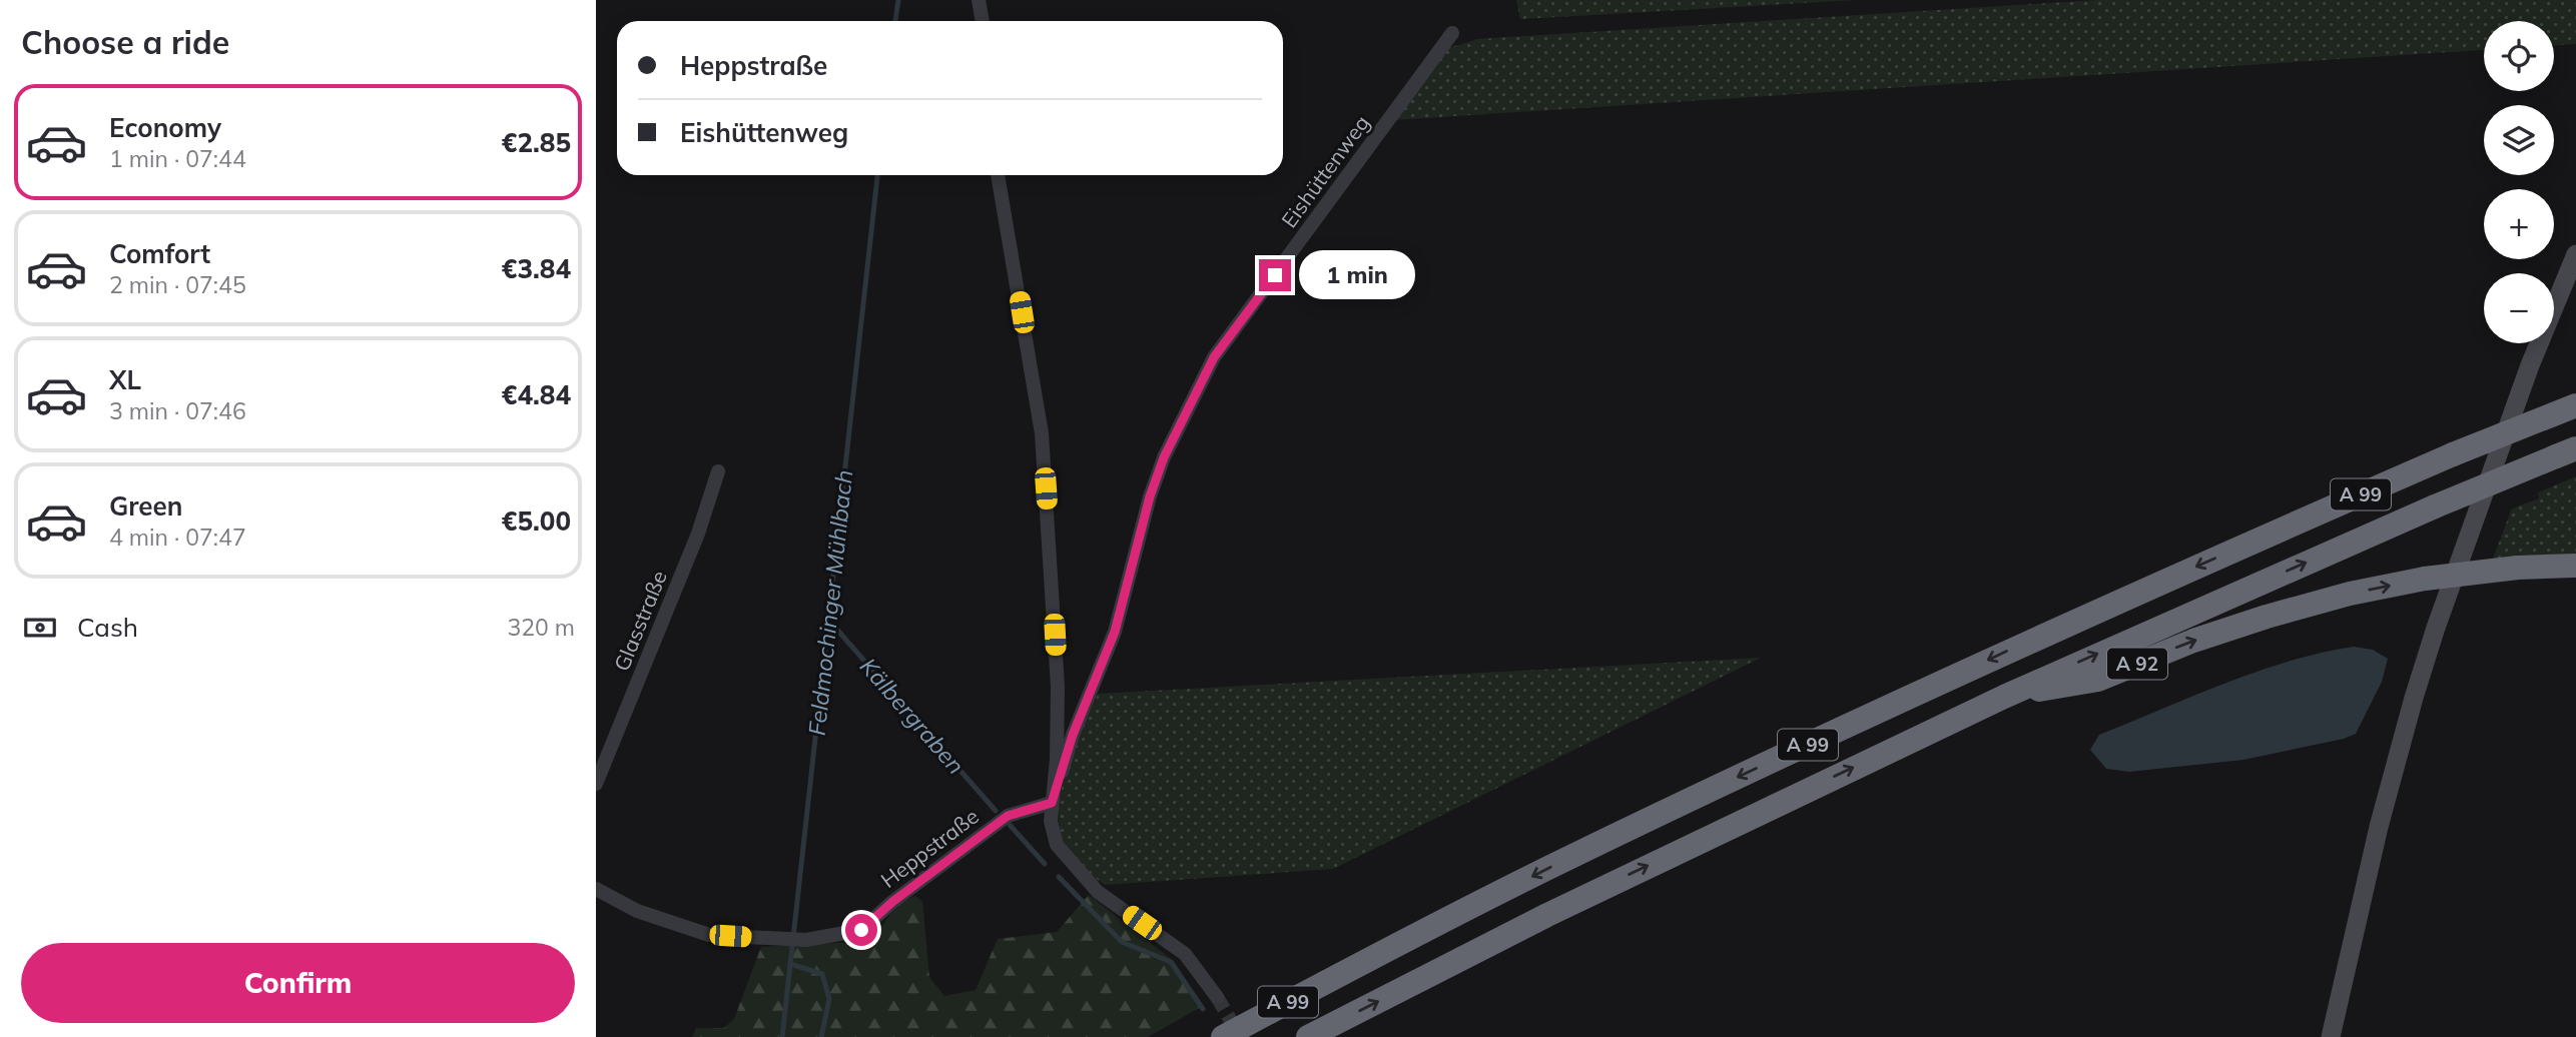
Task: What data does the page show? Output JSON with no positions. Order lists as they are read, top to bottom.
{
  "streets": {
    "highway": ["A 99", "A 92"],
    "street": ["Eishüttenweg", "Glasstraße", "Heppstraße"]
  },
  "crossings": [
    ["Eishüttenweg", "Heppstraße"],
    ["A 99", "A 92"]
  ],
  "water": ["Feldmochinger Mühlbach", "Kälbergraben"],
  "page": {
    "heading": "Choose a ride",
    "map_buttons": ["+", "−"],
    "banner": ["Heppstraße", "Eishüttenweg"],
    "list": [
      {
        "name": "Economy",
        "note": "1 min · 07:44",
        "value": "€2.85"
      },
      {
        "name": "Comfort",
        "note": "2 min · 07:45",
        "value": "€3.84"
      },
      {
        "name": "XL",
        "note": "3 min · 07:46",
        "value": "€4.84"
      },
      {
        "name": "Green",
        "note": "4 min · 07:47",
        "value": "€5.00"
      }
    ],
    "bubble": "1 min",
    "pay": ["Cash", "320 m"],
    "buttons": "Confirm"
  }
}
